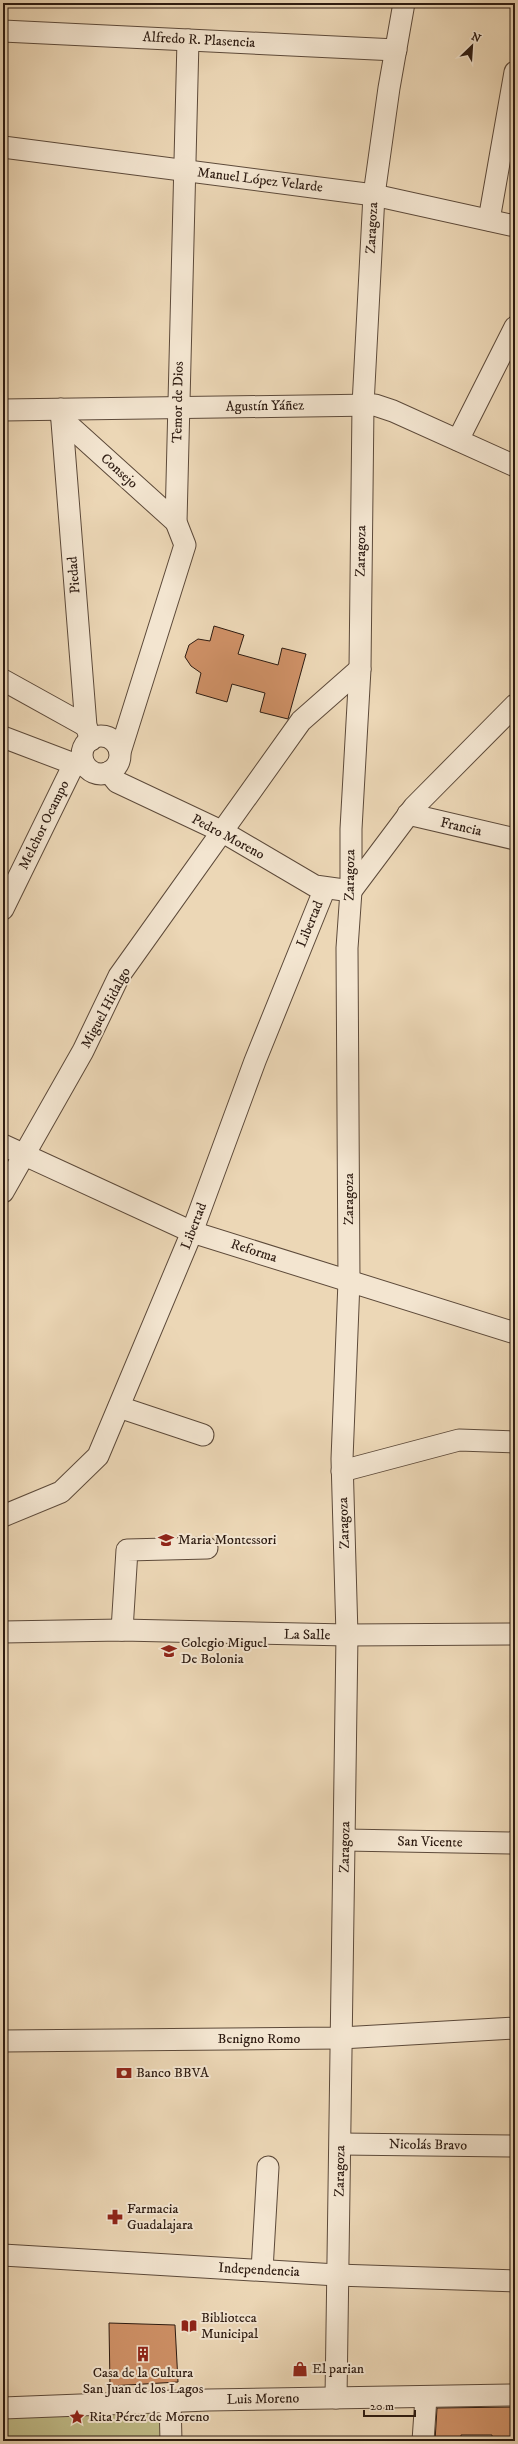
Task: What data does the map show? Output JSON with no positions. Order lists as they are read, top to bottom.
{
  "streets": {
    "street": [
      "Alfredo R. Plasencia",
      "Manuel López Velarde",
      "Zaragoza",
      "Temor de Dios",
      "Agustín Yáñez",
      "Consejo",
      "Piedad",
      "Melchor Ocampo",
      "Francia",
      "Pedro Moreno",
      "Libertad",
      "Miguel Hidalgo",
      "Reforma",
      "La Salle",
      "San Vicente",
      "Benigno Romo",
      "Nicolás Bravo",
      "Independencia",
      "Luis Moreno"
    ]
  },
  "crossings": [
    ["Alfredo R. Plasencia", "Zaragoza"],
    ["Alfredo R. Plasencia", "Temor de Dios"],
    ["Manuel López Velarde", "Zaragoza"],
    ["Manuel López Velarde", "Temor de Dios"],
    ["Zaragoza", "Agustín Yáñez"],
    ["Zaragoza", "Pedro Moreno"],
    ["Zaragoza", "Miguel Hidalgo"],
    ["Zaragoza", "Reforma"],
    ["Zaragoza", "La Salle"],
    ["Zaragoza", "San Vicente"],
    ["Zaragoza", "Benigno Romo"],
    ["Zaragoza", "Nicolás Bravo"],
    ["Zaragoza", "Independencia"],
    ["Zaragoza", "Luis Moreno"],
    ["Temor de Dios", "Agustín Yáñez"],
    ["Temor de Dios", "Consejo"],
    ["Temor de Dios", "Piedad"],
    ["Temor de Dios", "Melchor Ocampo"],
    ["Temor de Dios", "Pedro Moreno"],
    ["Agustín Yáñez", "Consejo"],
    ["Agustín Yáñez", "Piedad"],
    ["Consejo", "Piedad"],
    ["Piedad", "Melchor Ocampo"],
    ["Piedad", "Pedro Moreno"],
    ["Melchor Ocampo", "Pedro Moreno"],
    ["Pedro Moreno", "Libertad"],
    ["Pedro Moreno", "Miguel Hidalgo"],
    ["Libertad", "Reforma"],
    ["Miguel Hidalgo", "Reforma"]
  ],
  "places": {
    "school or university": ["Maria Montessori", "Colegio Miguel De Bolonia"],
    "bank": ["Banco BBVA"],
    "pharmacy": ["Farmacia Guadalajara"],
    "library": ["Biblioteca Municipal"],
    "building": ["Casa de la Cultura San Juan de los Lagos"],
    "shop": ["El parian"],
    "place": ["Rita Pérez de Moreno"]
  },
  "scale_bar": "20 m",
  "north": "top right"
}
